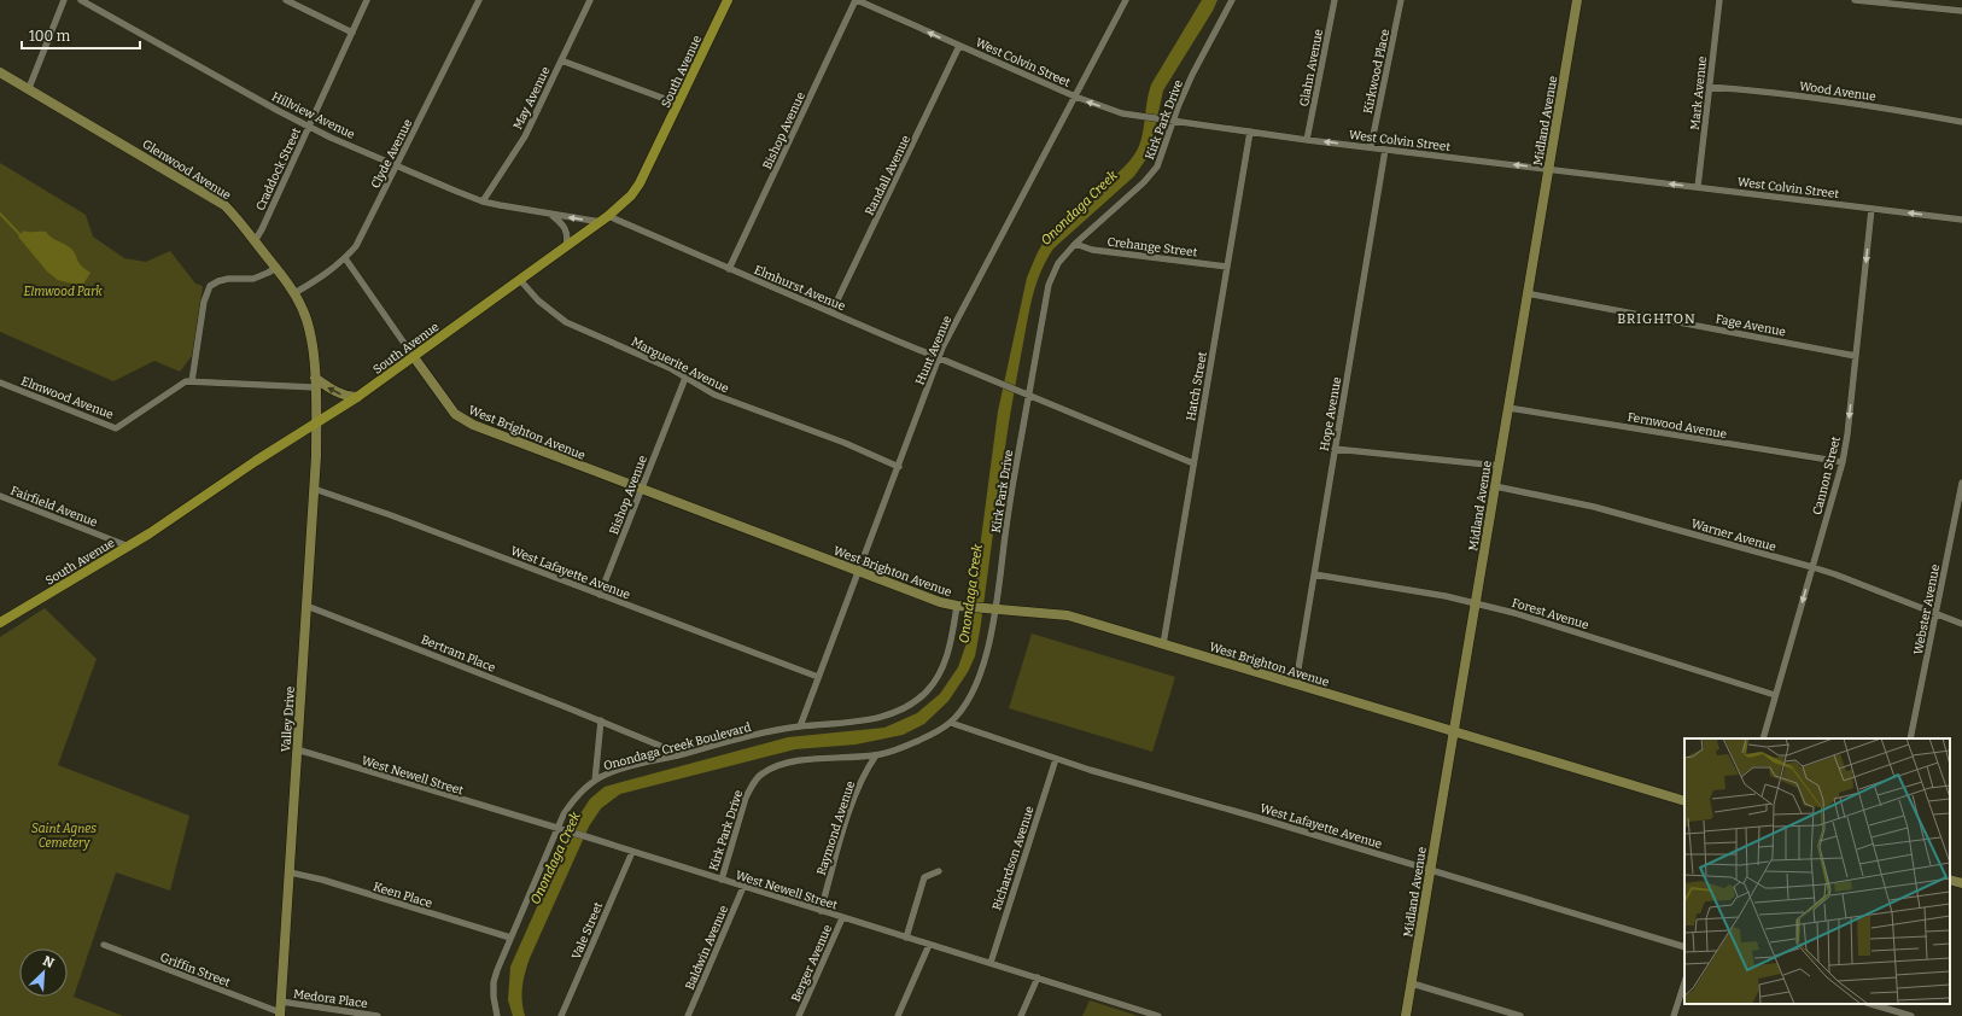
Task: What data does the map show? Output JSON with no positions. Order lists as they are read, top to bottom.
{
  "streets": {
    "main road": ["South Avenue"],
    "street": [
      "West Colvin Street",
      "Glahn Avenue",
      "Kirkwood Place",
      "Wood Avenue",
      "Mark Avenue",
      "May Avenue",
      "Hillview Avenue",
      "Kirk Park Drive",
      "Midland Avenue",
      "Bishop Avenue",
      "Clyde Avenue",
      "Glenwood Avenue",
      "Craddock Street",
      "Randall Avenue",
      "Crehange Street",
      "Elmhurst Avenue",
      "Fage Avenue",
      "Hunt Avenue",
      "Marguerite Avenue",
      "Hatch Street",
      "Elmwood Avenue",
      "Hope Avenue",
      "Fernwood Avenue",
      "West Brighton Avenue",
      "Cannon Street",
      "Fairfield Avenue",
      "Warner Avenue",
      "West Lafayette Avenue",
      "Webster Avenue",
      "Forest Avenue",
      "Bertram Place",
      "Valley Drive",
      "Onondaga Creek Boulevard",
      "West Newell Street",
      "Raymond Avenue",
      "Richardson Avenue",
      "Keen Place",
      "Vale Street",
      "Baldwin Avenue",
      "Berger Avenue",
      "Griffin Street",
      "Medora Place"
    ]
  },
  "crossings": [
    ["West Colvin Street", "Glahn Avenue"],
    ["West Colvin Street", "Kirkwood Place"],
    ["West Colvin Street", "Mark Avenue"],
    ["West Colvin Street", "Kirk Park Drive"],
    ["West Colvin Street", "Midland Avenue"],
    ["West Colvin Street", "Bishop Avenue"],
    ["West Colvin Street", "Randall Avenue"],
    ["West Colvin Street", "Hunt Avenue"],
    ["West Colvin Street", "Hatch Street"],
    ["West Colvin Street", "Hope Avenue"],
    ["West Colvin Street", "Cannon Street"],
    ["South Avenue", "Hillview Avenue"],
    ["South Avenue", "Glenwood Avenue"],
    ["South Avenue", "Elmhurst Avenue"],
    ["South Avenue", "Marguerite Avenue"],
    ["South Avenue", "West Brighton Avenue"],
    ["South Avenue", "Fairfield Avenue"],
    ["South Avenue", "Valley Drive"],
    ["Wood Avenue", "Mark Avenue"],
    ["May Avenue", "Hillview Avenue"],
    ["Hillview Avenue", "Clyde Avenue"],
    ["Hillview Avenue", "Craddock Street"],
    ["Hillview Avenue", "Elmhurst Avenue"],
    ["Kirk Park Drive", "Crehange Street"],
    ["Kirk Park Drive", "Elmhurst Avenue"],
    ["Kirk Park Drive", "West Brighton Avenue"],
    ["Kirk Park Drive", "West Lafayette Avenue"],
    ["Kirk Park Drive", "West Newell Street"],
    ["Kirk Park Drive", "Raymond Avenue"],
    ["Midland Avenue", "Fage Avenue"],
    ["Midland Avenue", "Fernwood Avenue"],
    ["Midland Avenue", "West Brighton Avenue"],
    ["Midland Avenue", "Warner Avenue"],
    ["Midland Avenue", "West Lafayette Avenue"],
    ["Midland Avenue", "Forest Avenue"],
    ["Bishop Avenue", "Elmhurst Avenue"],
    ["Bishop Avenue", "Marguerite Avenue"],
    ["Bishop Avenue", "West Brighton Avenue"],
    ["Bishop Avenue", "West Lafayette Avenue"],
    ["Clyde Avenue", "Glenwood Avenue"],
    ["Clyde Avenue", "West Brighton Avenue"],
    ["Glenwood Avenue", "Craddock Street"],
    ["Glenwood Avenue", "Elmwood Avenue"],
    ["Glenwood Avenue", "Valley Drive"],
    ["Randall Avenue", "Elmhurst Avenue"],
    ["Crehange Street", "Hatch Street"],
    ["Elmhurst Avenue", "Hunt Avenue"],
    ["Fage Avenue", "Cannon Street"],
    ["Hunt Avenue", "Marguerite Avenue"],
    ["Hunt Avenue", "West Brighton Avenue"],
    ["Hunt Avenue", "West Lafayette Avenue"],
    ["Hunt Avenue", "Onondaga Creek Boulevard"],
    ["Hatch Street", "West Brighton Avenue"],
    ["Hope Avenue", "West Brighton Avenue"],
    ["Hope Avenue", "Forest Avenue"],
    ["Fernwood Avenue", "Cannon Street"],
    ["West Brighton Avenue", "Onondaga Creek Boulevard"],
    ["Cannon Street", "Warner Avenue"],
    ["Cannon Street", "Forest Avenue"],
    ["Warner Avenue", "Webster Avenue"],
    ["West Lafayette Avenue", "Valley Drive"],
    ["West Lafayette Avenue", "Richardson Avenue"],
    ["Bertram Place", "Valley Drive"],
    ["Bertram Place", "Onondaga Creek Boulevard"],
    ["Valley Drive", "West Newell Street"],
    ["Valley Drive", "Keen Place"],
    ["Valley Drive", "Griffin Street"],
    ["Valley Drive", "Medora Place"],
    ["Onondaga Creek Boulevard", "West Newell Street"],
    ["Onondaga Creek Boulevard", "Keen Place"],
    ["West Newell Street", "Raymond Avenue"],
    ["West Newell Street", "Richardson Avenue"],
    ["West Newell Street", "Vale Street"],
    ["West Newell Street", "Baldwin Avenue"],
    ["West Newell Street", "Berger Avenue"],
    ["Griffin Street", "Medora Place"]
  ],
  "one_way": ["West Colvin Street", "Cannon Street"],
  "districts": ["BRIGHTON"],
  "water": ["Onondaga Creek"],
  "parks": ["Elmwood Park", "Saint Agnes Cemetery"],
  "scale_bar": "100 m",
  "north": "top right"
}
